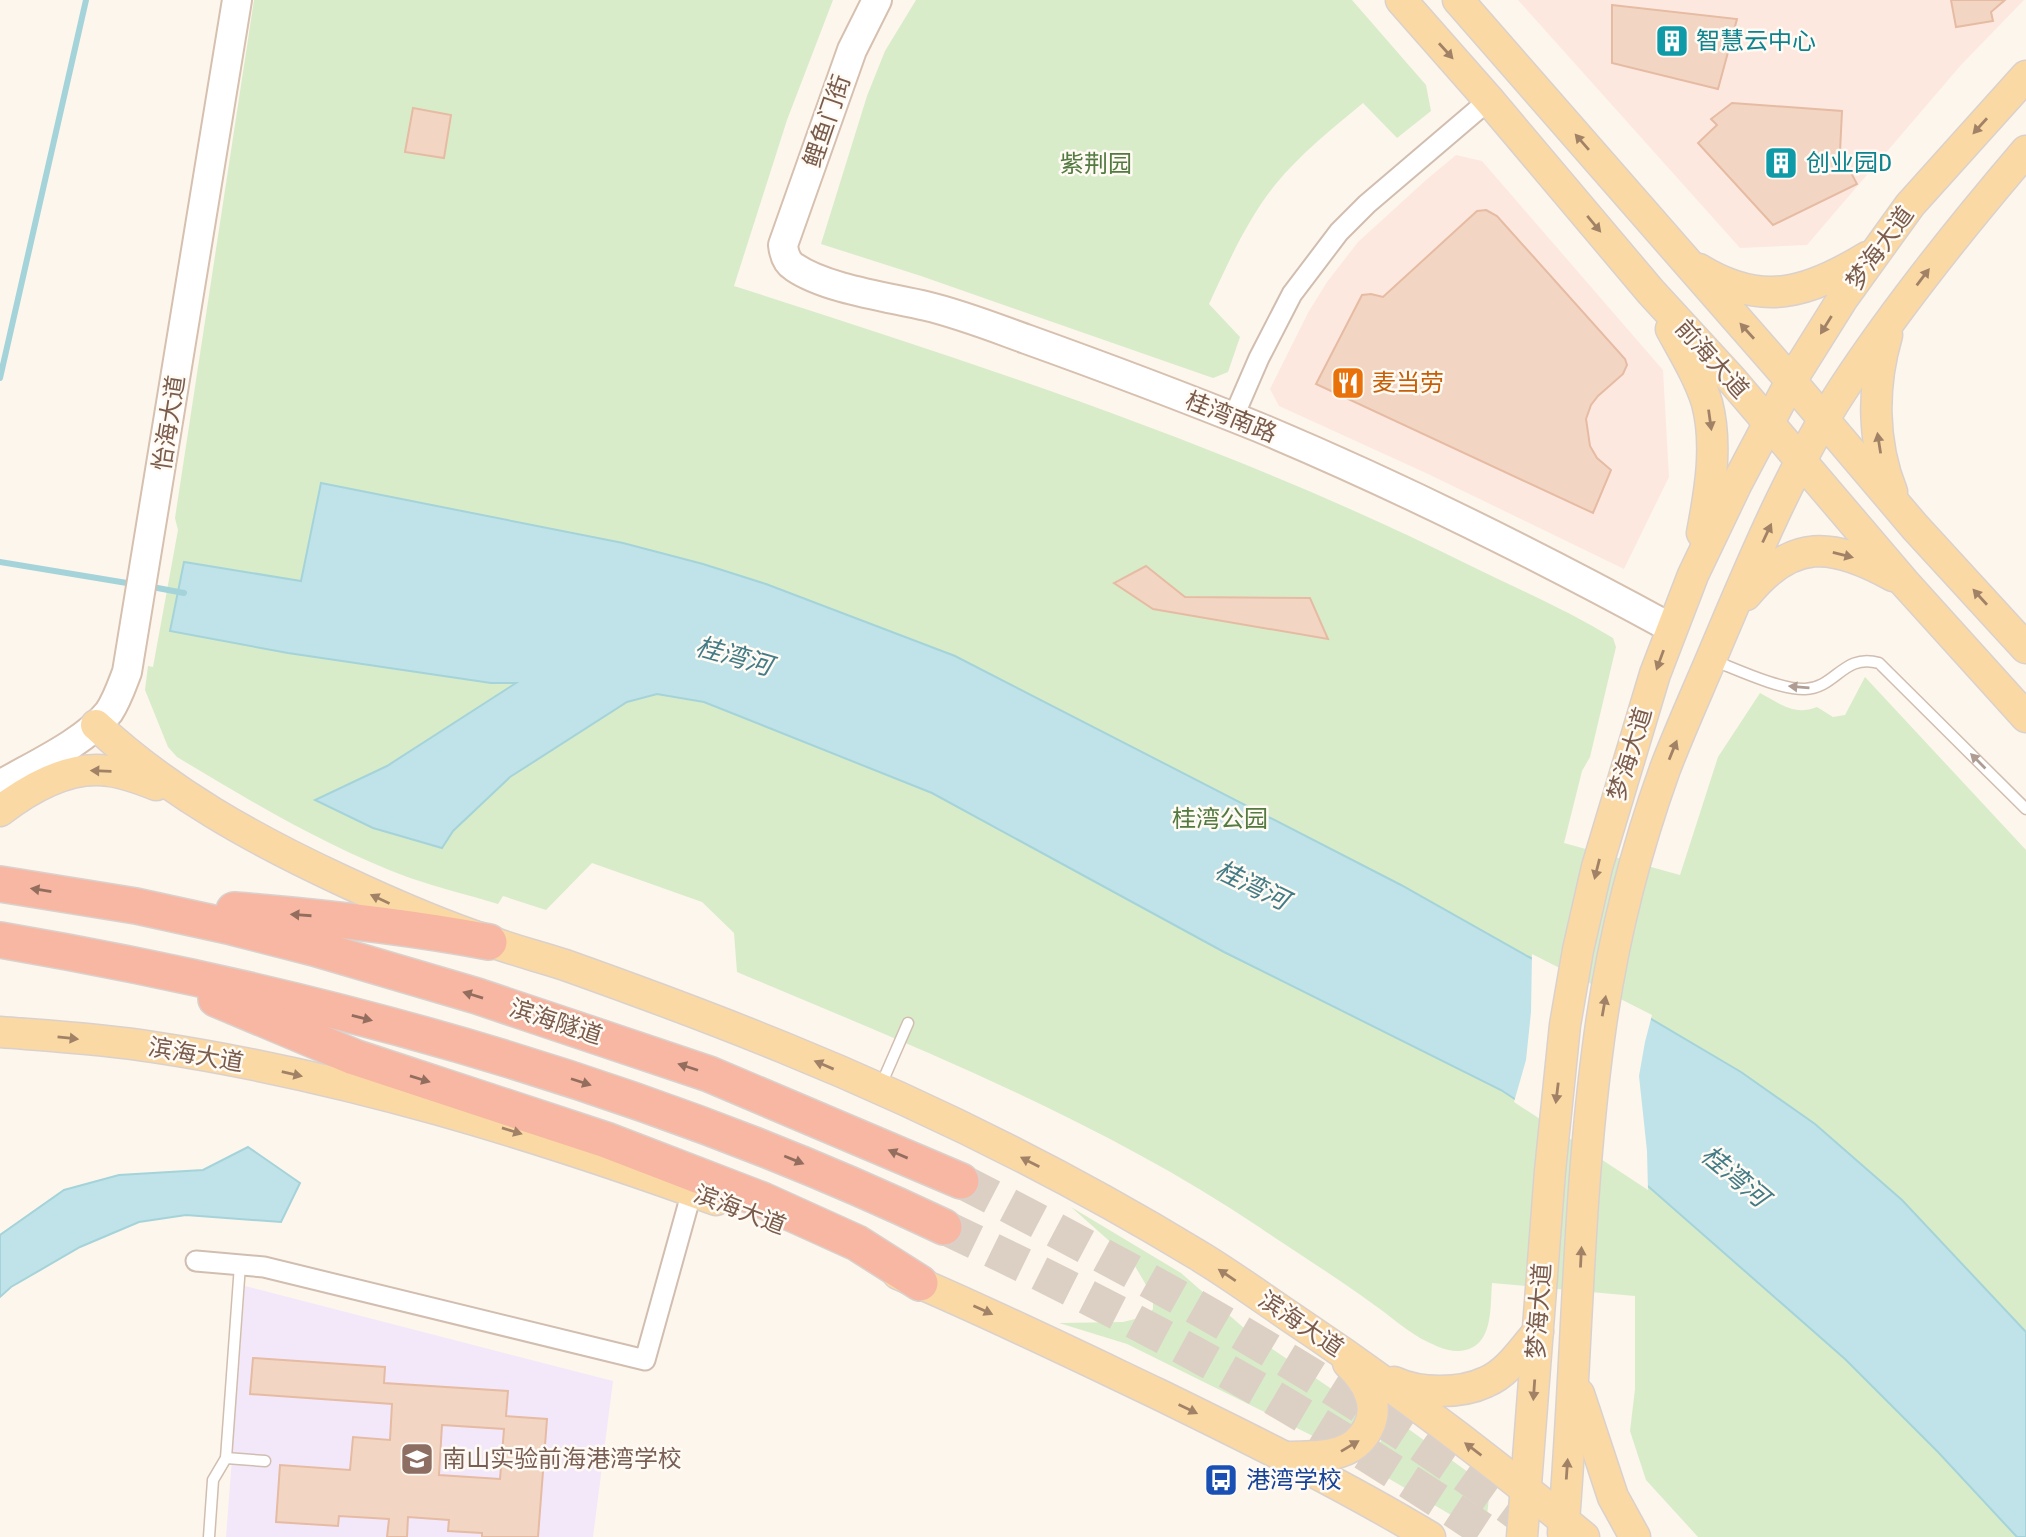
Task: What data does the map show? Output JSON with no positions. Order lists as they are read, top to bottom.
{
  "streets": {
    "highway": ["滨海隧道"],
    "main road": ["梦海大道", "前海大道", "滨海大道"],
    "street": ["鲤鱼门街", "桂湾南路", "怡海大道"]
  },
  "crossings": [
    ["鲤鱼门街", "桂湾南路"],
    ["梦海大道", "前海大道"],
    ["梦海大道", "桂湾南路"],
    ["梦海大道", "滨海大道"]
  ],
  "water": ["桂湾河"],
  "parks": ["紫荆园", "桂湾公园"],
  "places": {
    "building": ["智慧云中心", "创业园D"],
    "restaurant": ["麦当劳"],
    "school or university": ["南山实验前海港湾学校"],
    "bus stop": ["港湾学校"]
  }
}
